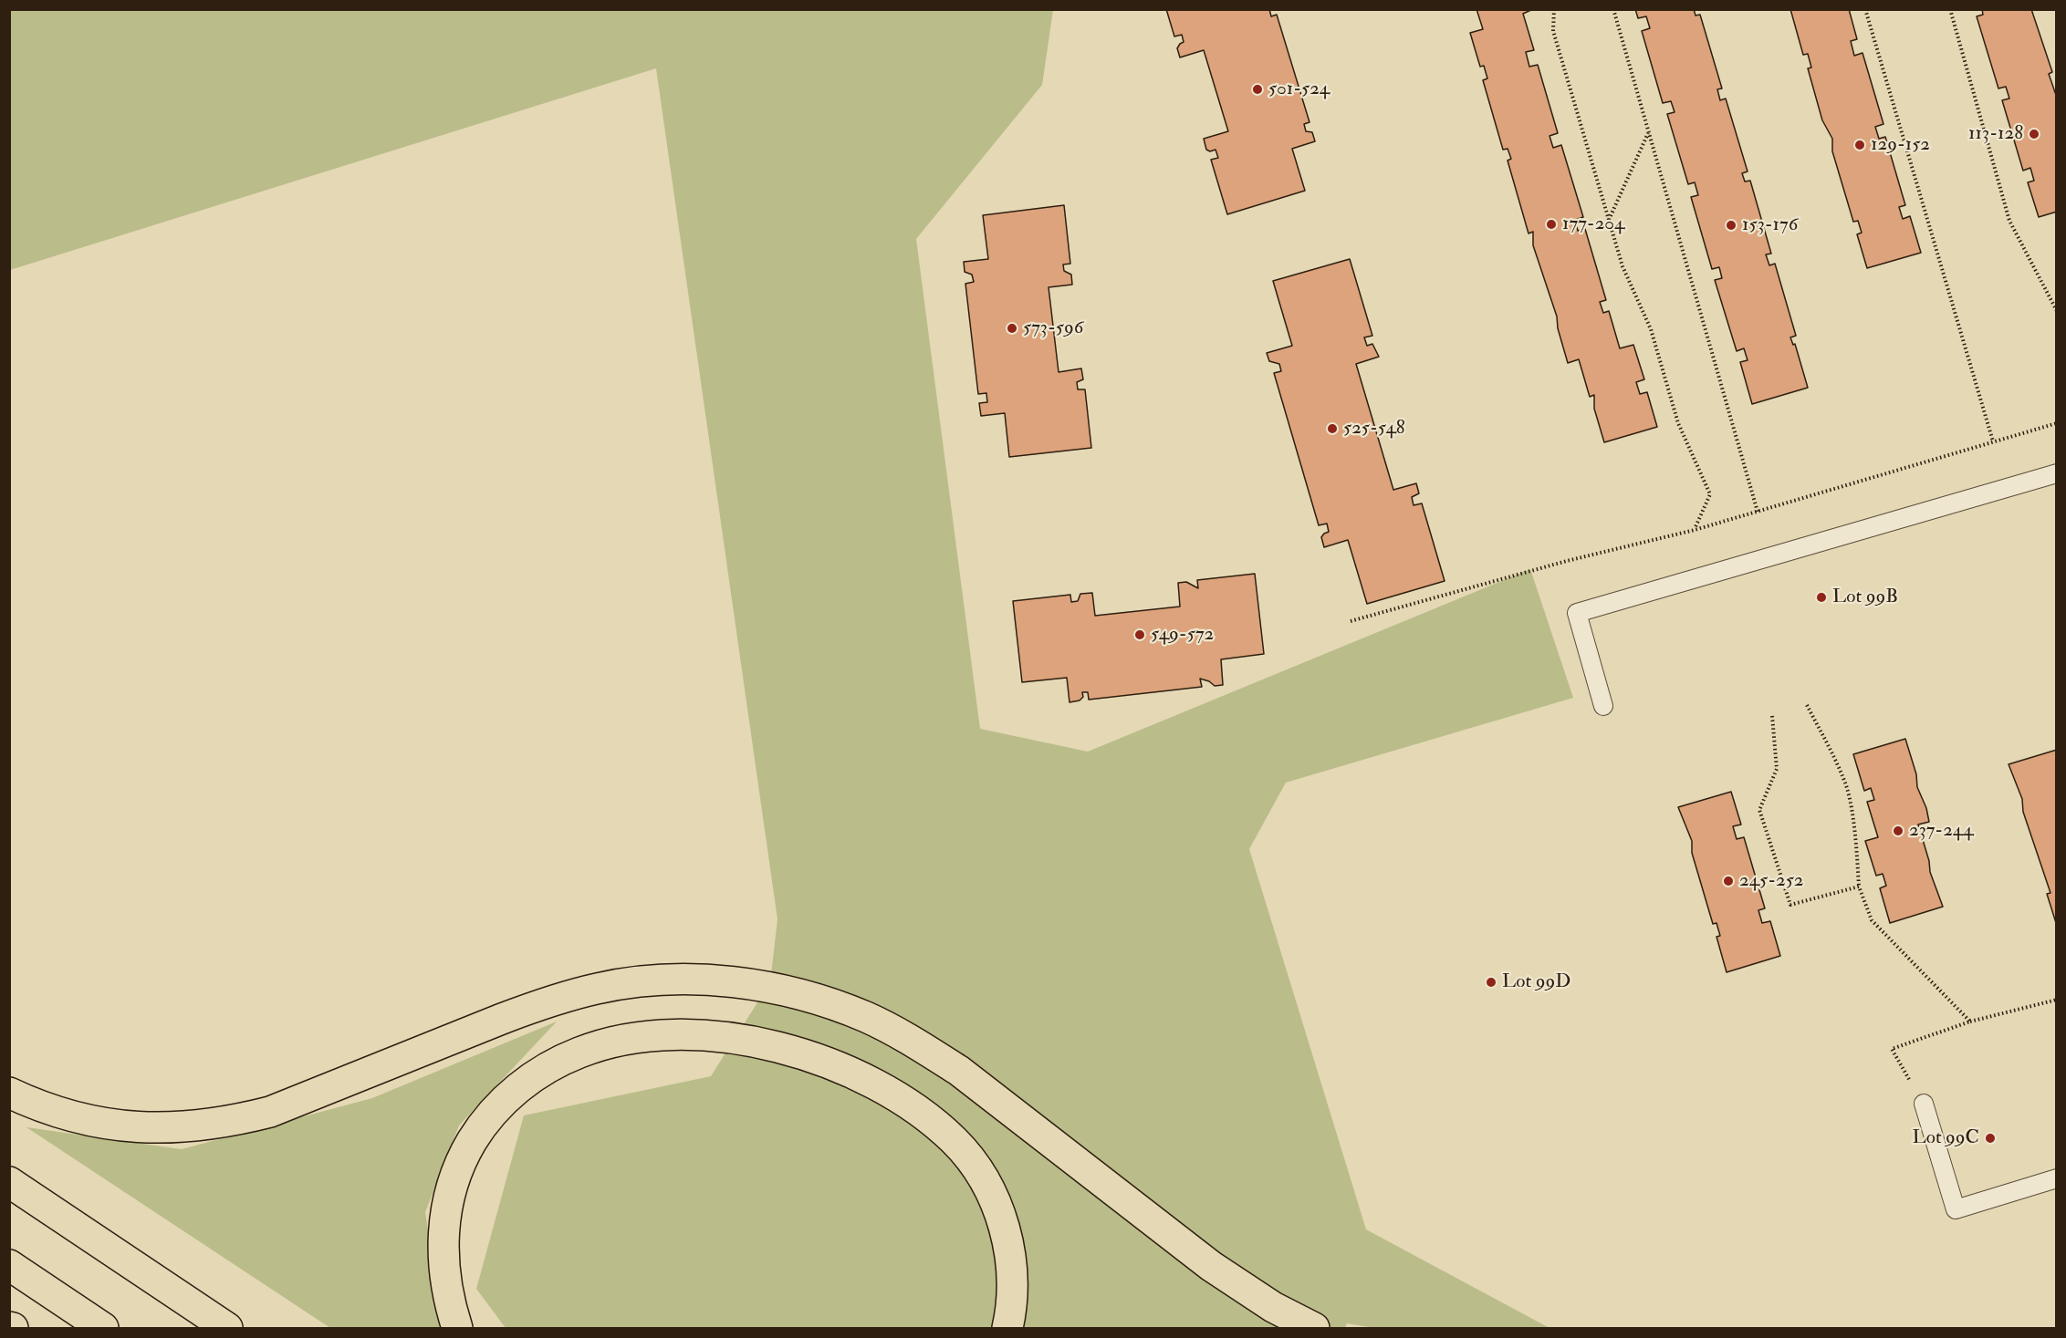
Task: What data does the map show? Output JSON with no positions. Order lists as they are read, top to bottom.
{
  "places": [
    "501-524",
    "113-128",
    "129-152",
    "177-204",
    "153-176",
    "573-596",
    "525-548",
    "Lot 99B",
    "549-572",
    "237-244",
    "245-252",
    "Lot 99D",
    "Lot 99C"
  ]
}
